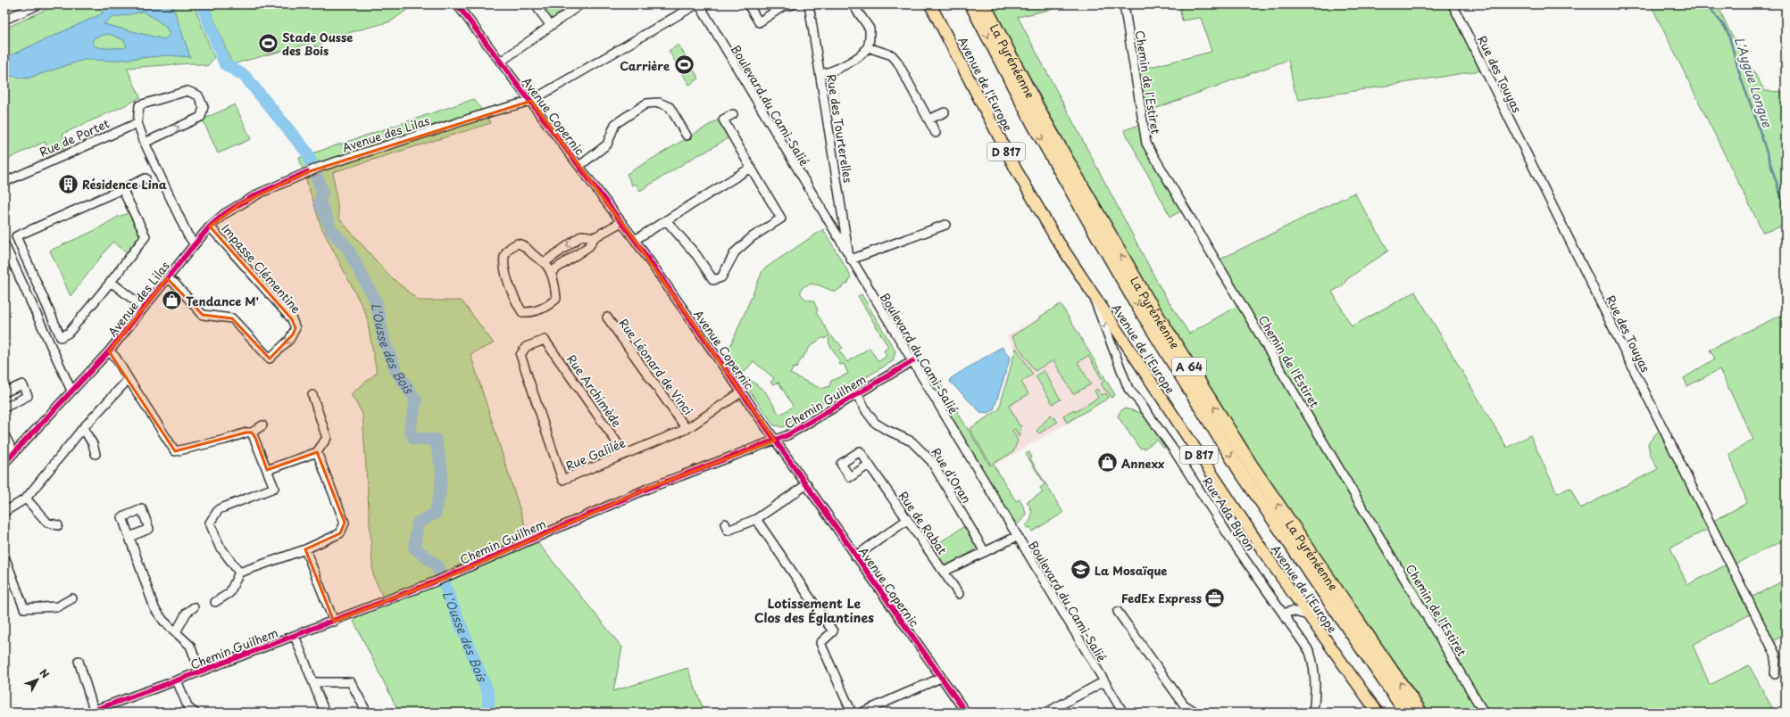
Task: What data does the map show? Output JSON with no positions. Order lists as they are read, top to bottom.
{
  "streets": {
    "highway": ["La Pyrénéenne", "A 64"],
    "main road": ["Avenue de l'Europe", "D 817"],
    "street": [
      "Rue des Touyas",
      "Chemin de l'Estiret",
      "Boulevard du Cami-Salié",
      "Avenue Copernic",
      "Rue des Tourterelles",
      "Avenue des Lilas",
      "Rue de Portet",
      "Impasse Clémentine",
      "Rue Léonard de Vinci",
      "Rue Archimède",
      "Chemin Guilhem",
      "Rue Galilée",
      "Rue d'Oran",
      "Rue Ada Byron",
      "Rue de Rabat"
    ]
  },
  "crossings": [
    ["Avenue de l'Europe", "Rue Ada Byron"],
    ["Boulevard du Cami-Salié", "Rue des Tourterelles"],
    ["Boulevard du Cami-Salié", "Chemin Guilhem"],
    ["Avenue Copernic", "Avenue des Lilas"],
    ["Avenue Copernic", "Chemin Guilhem"],
    ["Avenue Copernic", "Rue Galilée"],
    ["Avenue des Lilas", "Impasse Clémentine"],
    ["Rue Léonard de Vinci", "Rue Galilée"],
    ["Rue Archimède", "Rue Galilée"],
    ["Chemin Guilhem", "Rue d'Oran"]
  ],
  "one_way": ["Rue Ada Byron"],
  "districts": ["Lotissement Le Clos des Églantines"],
  "water": ["L'Aygue Longue", "L'Ousse des Bois"],
  "places": {
    "sports": ["Stade Ousse des Bois", "Carrière"],
    "building": ["Résidence Lina"],
    "shop": ["Tendance M'", "Annexx"],
    "school or university": ["La Mosaïque"],
    "office": ["FedEx Express"]
  },
  "north": "top right"
}
